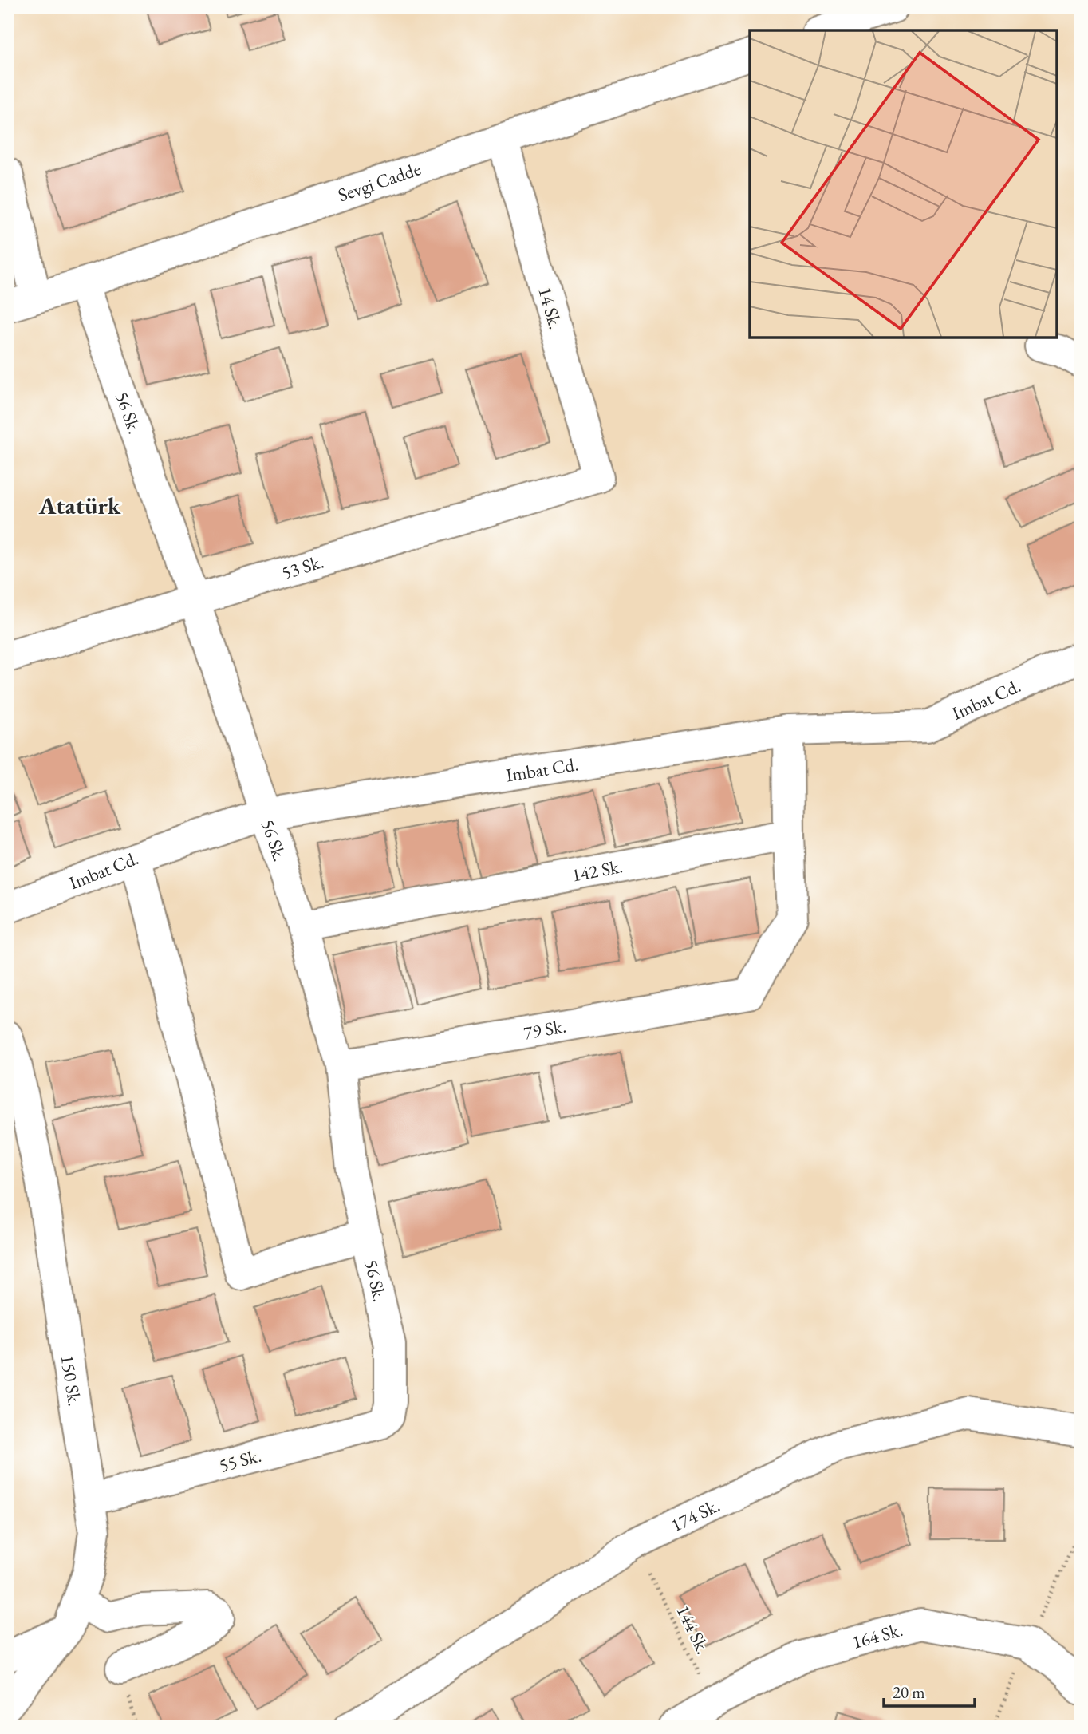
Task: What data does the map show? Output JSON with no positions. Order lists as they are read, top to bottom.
{
  "streets": {
    "street": [
      "Sevgi Cadde",
      "14 Sk.",
      "56 Sk.",
      "53 Sk.",
      "Imbat Cd.",
      "142 Sk.",
      "79 Sk.",
      "150 Sk.",
      "55 Sk.",
      "174 Sk.",
      "164 Sk."
    ],
    "path": ["144 Sk."]
  },
  "crossings": [
    ["Sevgi Cadde", "14 Sk."],
    ["Sevgi Cadde", "56 Sk."],
    ["14 Sk.", "53 Sk."],
    ["56 Sk.", "53 Sk."],
    ["56 Sk.", "Imbat Cd."],
    ["56 Sk.", "142 Sk."],
    ["56 Sk.", "79 Sk."],
    ["56 Sk.", "55 Sk."],
    ["142 Sk.", "79 Sk."],
    ["150 Sk.", "55 Sk."],
    ["174 Sk.", "144 Sk."],
    ["144 Sk.", "164 Sk."]
  ],
  "districts": ["Atatürk"],
  "scale_bar": "20 m"
}
